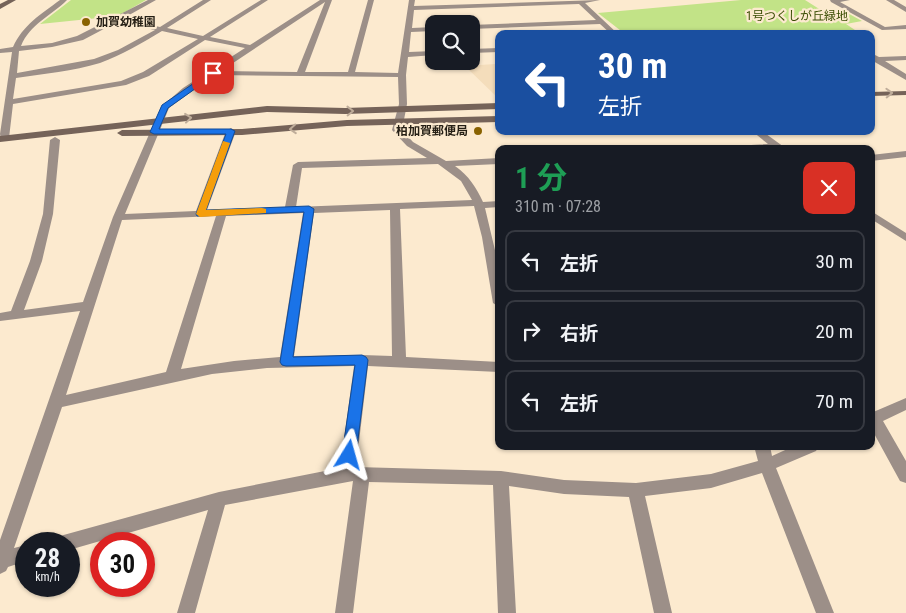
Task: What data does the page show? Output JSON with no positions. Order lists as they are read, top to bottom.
{
  "parks": ["1号つくしが丘緑地"],
  "places": ["加賀幼稚園", "柏加賀郵便局"],
  "page": {
    "turn": ["30 m", "左折"],
    "heading": ["1 分", "310 m · 07:28"],
    "list": [
      {
        "name": "左折",
        "value": "30 m"
      },
      {
        "name": "右折",
        "value": "20 m"
      },
      {
        "name": "左折",
        "value": "70 m"
      }
    ],
    "speed": "28 km/h",
    "limit": "30"
  }
}
